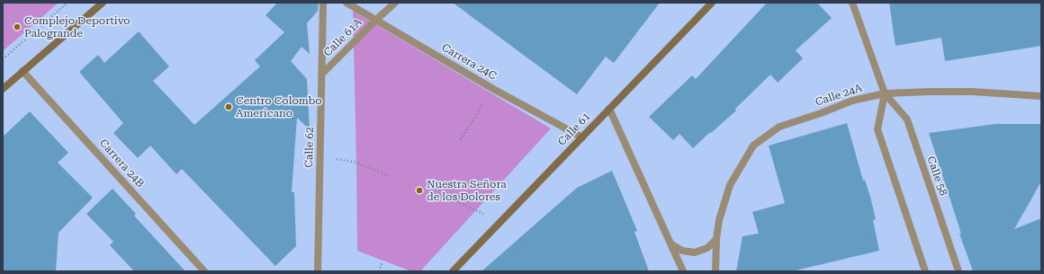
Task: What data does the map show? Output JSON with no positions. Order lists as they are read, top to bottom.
{
  "streets": {
    "street": [
      "Calle 61A",
      "Carrera 24C",
      "Calle 24A",
      "Calle 61",
      "Calle 62",
      "Carrera 24B",
      "Calle 58"
    ]
  },
  "crossings": [
    ["Calle 61A", "Carrera 24C"],
    ["Calle 61A", "Calle 62"],
    ["Carrera 24C", "Calle 61"],
    ["Calle 24A", "Calle 58"]
  ],
  "places": ["Complejo Deportivo Palogrande", "Centro Colombo Americano", "Nuestra Señora de los Dolores"]
}
